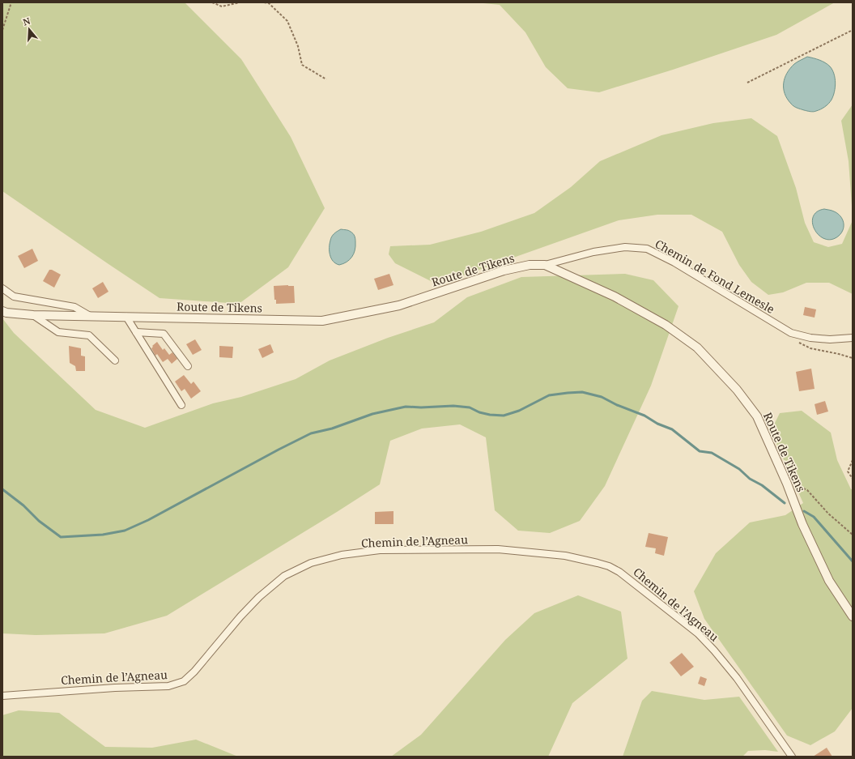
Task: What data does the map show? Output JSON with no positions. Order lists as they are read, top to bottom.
{
  "streets": {
    "street": ["Route de Tikens", "Chemin de Fond Lemesle", "Chemin de l’Agneau"]
  },
  "crossings": [
    ["Route de Tikens", "Chemin de Fond Lemesle"]
  ],
  "north": "top"
}
